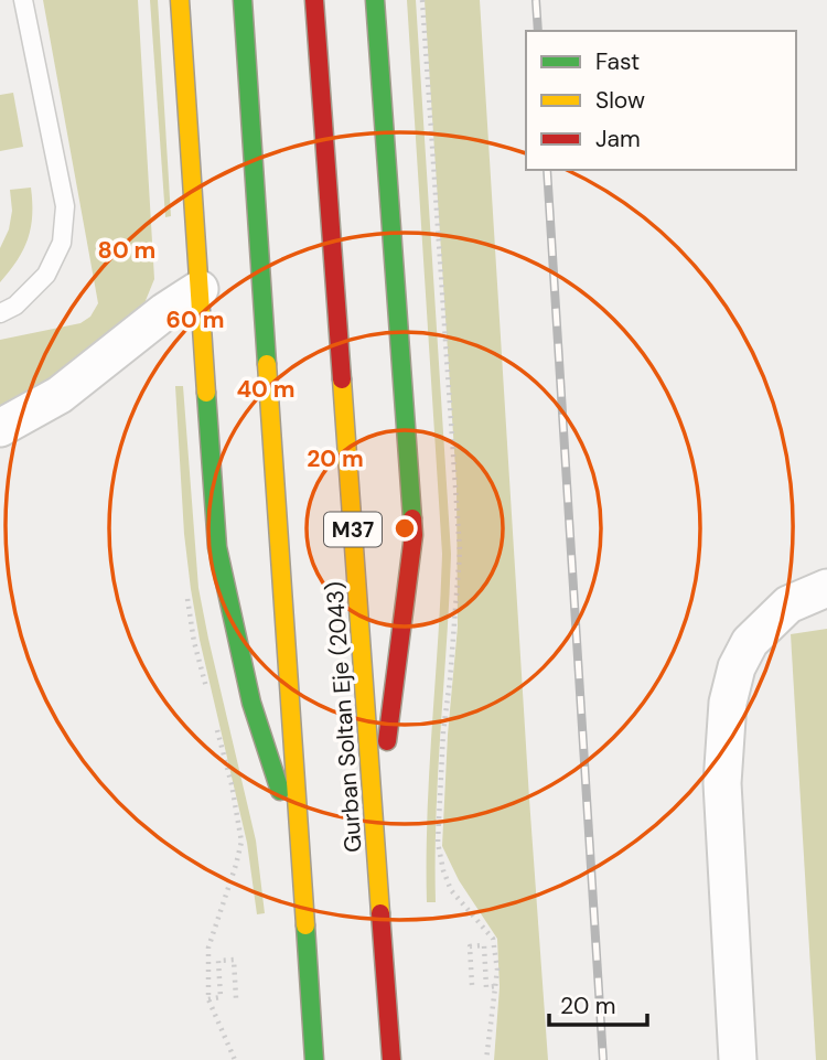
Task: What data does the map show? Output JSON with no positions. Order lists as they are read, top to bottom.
{
  "streets": {
    "highway": ["M37", "Gurban Soltan Eje (2043)"]
  },
  "legend": ["Fast", "Slow", "Jam"],
  "scale_bar": "20 m",
  "rings": [
    "80 m",
    "60 m",
    "40 m",
    "20 m"
  ]
}
